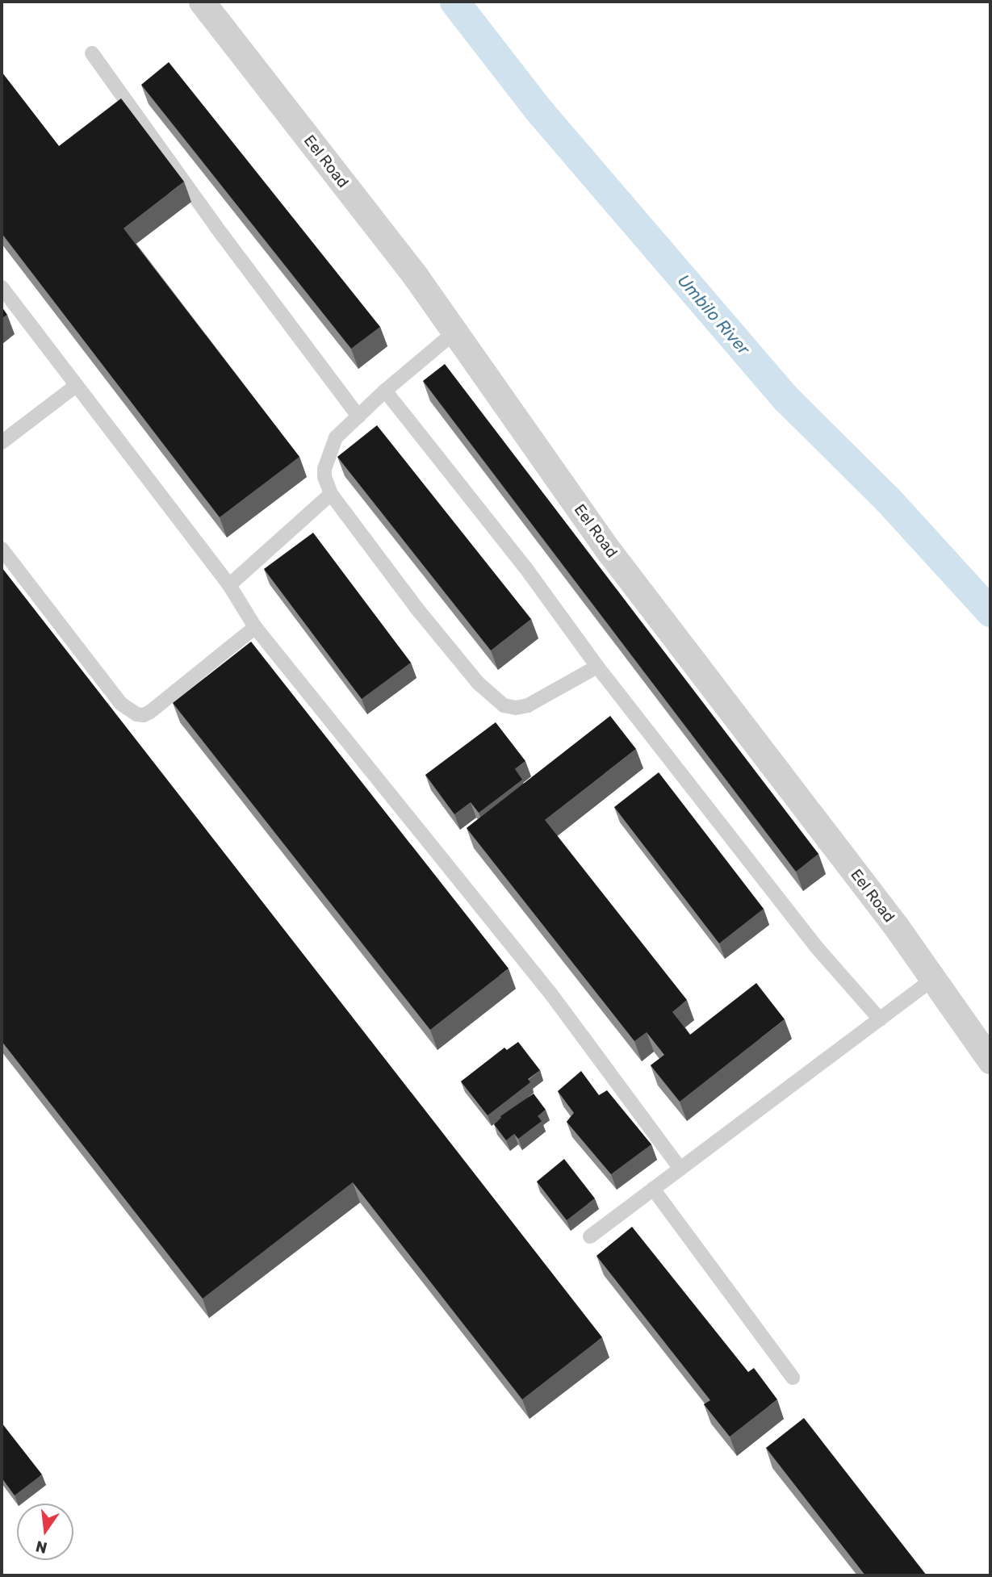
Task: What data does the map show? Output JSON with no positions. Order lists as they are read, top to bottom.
{
  "streets": {
    "street": ["Eel Road"]
  },
  "water": ["Umbilo River"],
  "north": "bottom"
}
